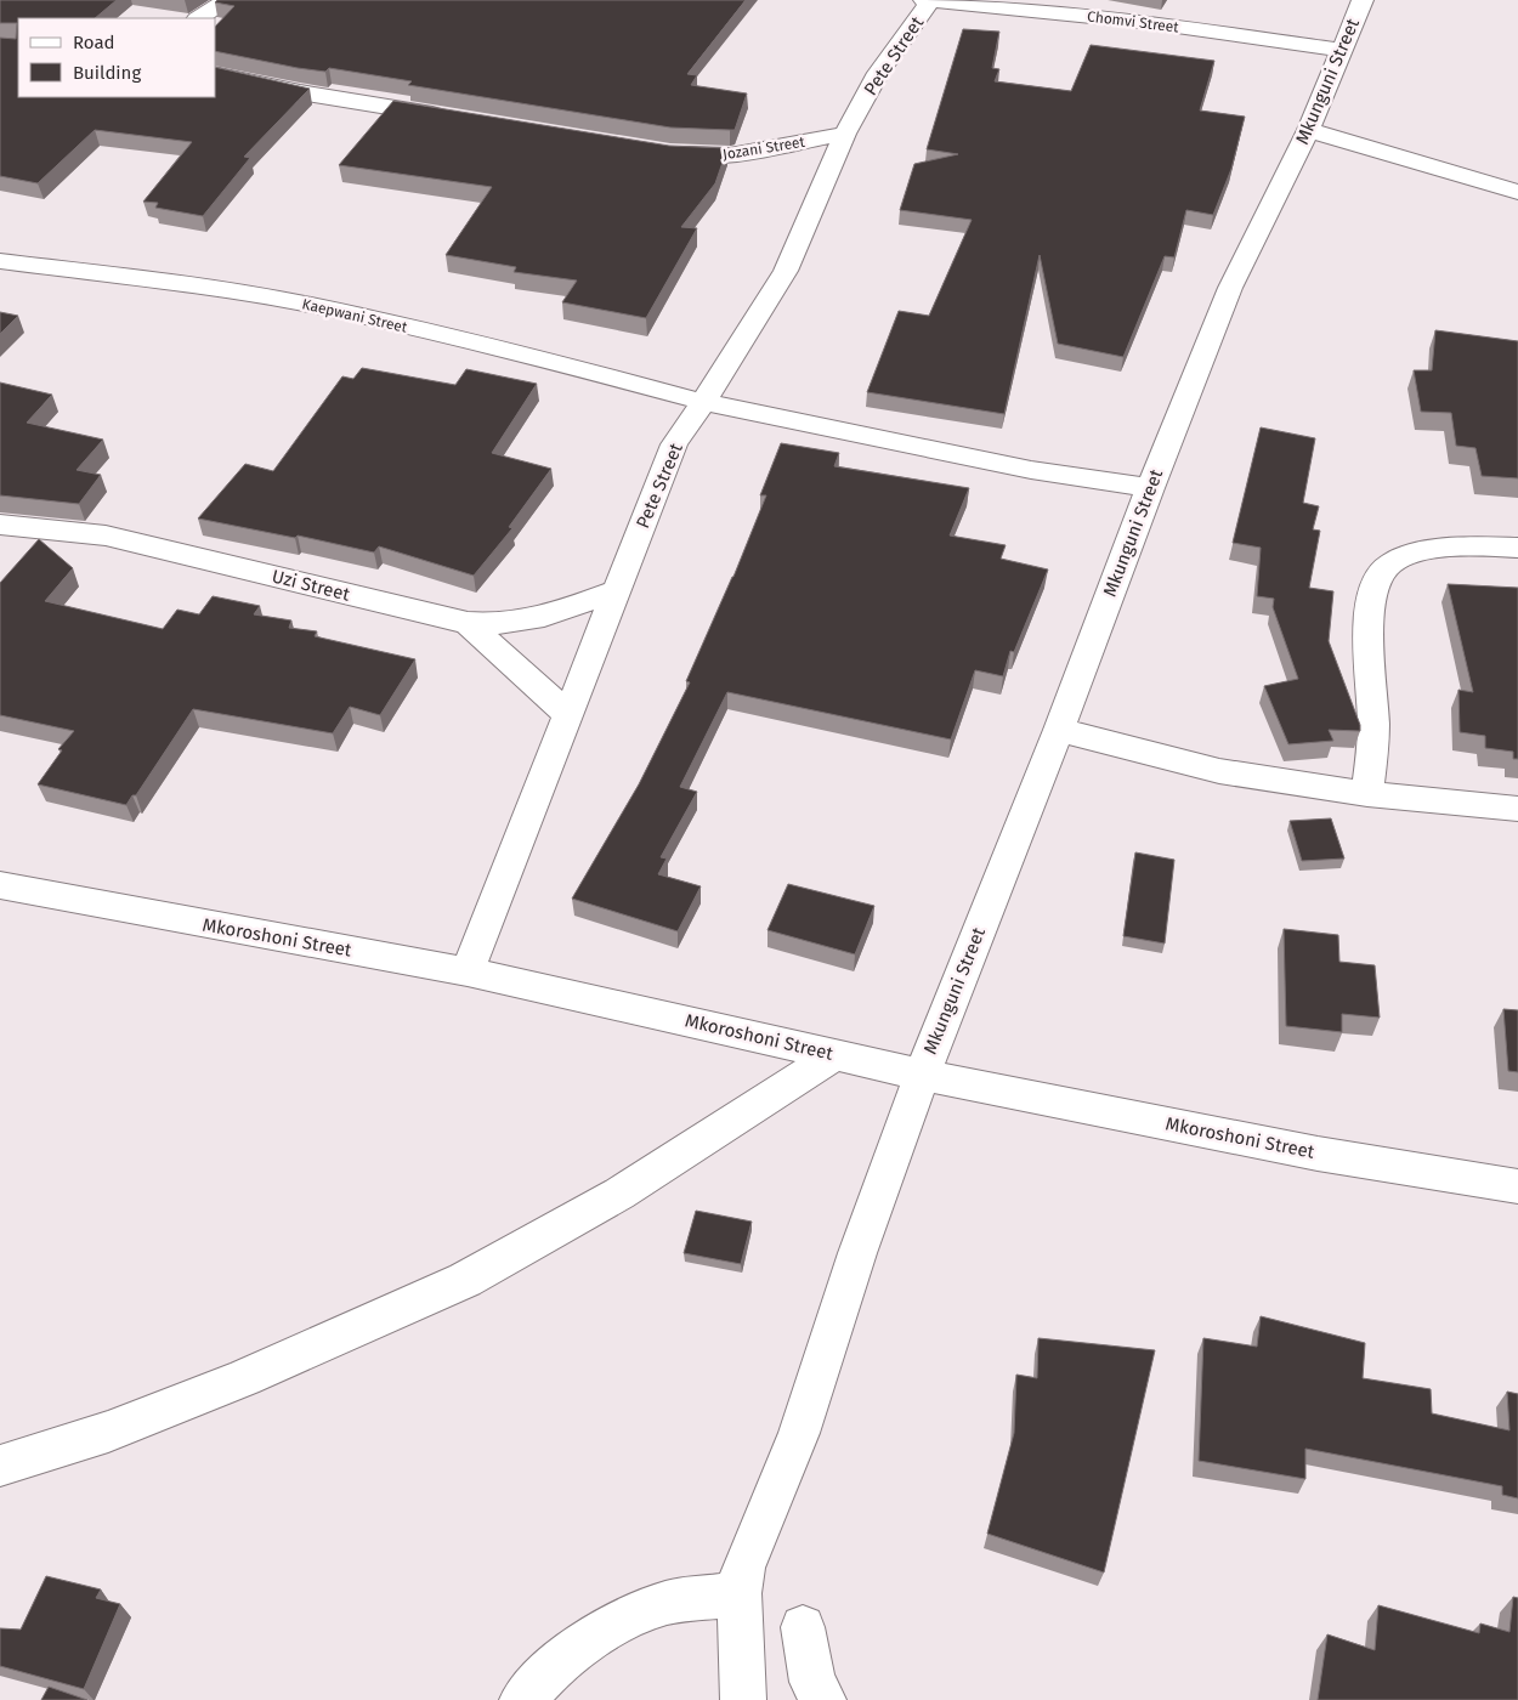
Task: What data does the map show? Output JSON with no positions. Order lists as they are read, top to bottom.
{
  "streets": {
    "street": [
      "Chomvi Street",
      "Pete Street",
      "Mkunguni Street",
      "Jozani Street",
      "Kaepwani Street",
      "Uzi Street",
      "Mkoroshoni Street"
    ]
  },
  "crossings": [
    ["Chomvi Street", "Pete Street"],
    ["Chomvi Street", "Mkunguni Street"],
    ["Pete Street", "Jozani Street"],
    ["Pete Street", "Kaepwani Street"],
    ["Pete Street", "Uzi Street"],
    ["Pete Street", "Mkoroshoni Street"],
    ["Mkunguni Street", "Kaepwani Street"],
    ["Mkunguni Street", "Mkoroshoni Street"]
  ],
  "legend": ["Road", "Building"]
}
